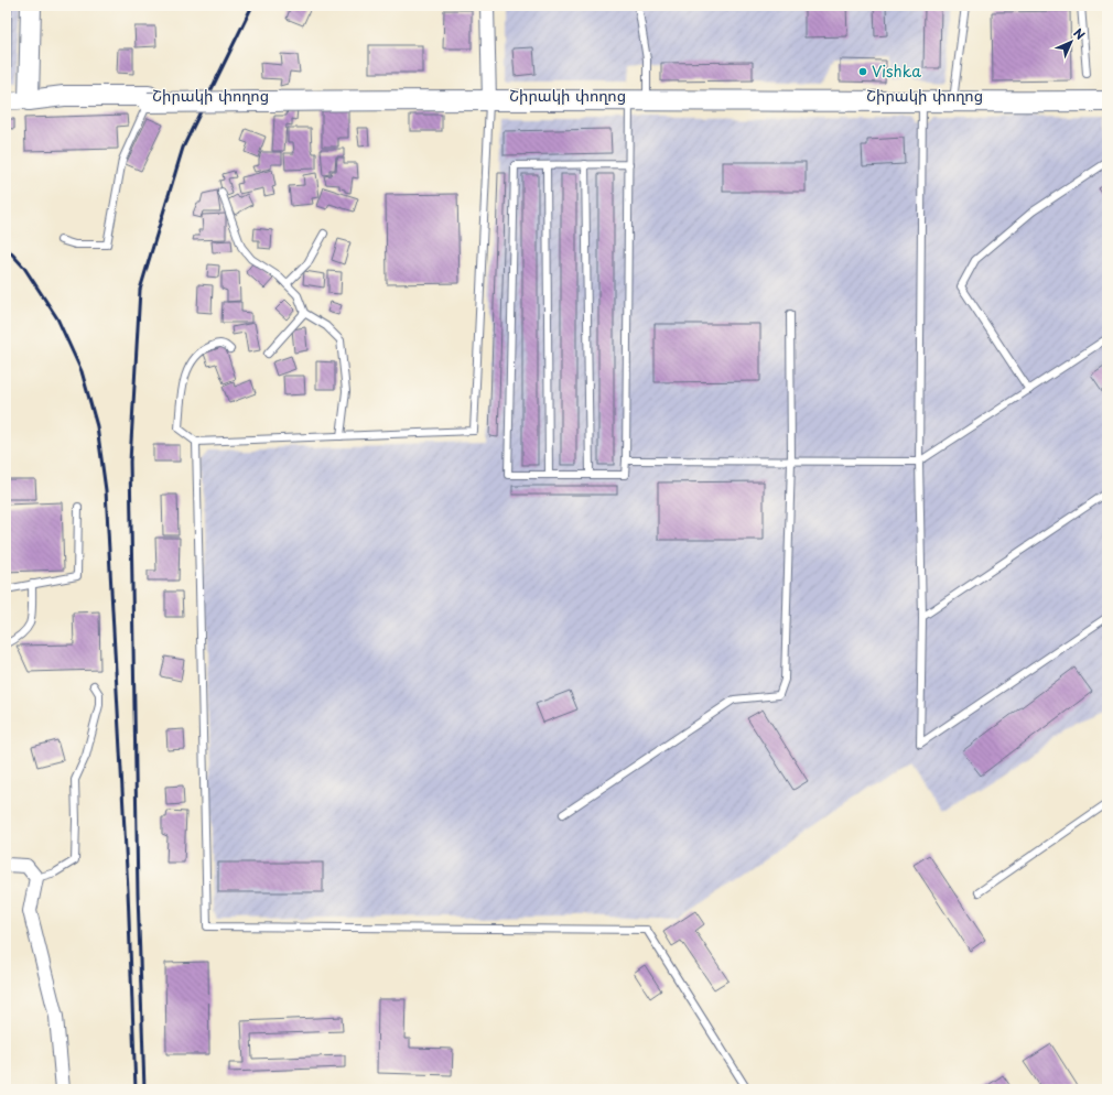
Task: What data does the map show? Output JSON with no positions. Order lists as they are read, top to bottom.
{
  "streets": {
    "main road": ["Շիրակի փողոց"]
  },
  "places": ["Vishka"],
  "north": "top right"
}
